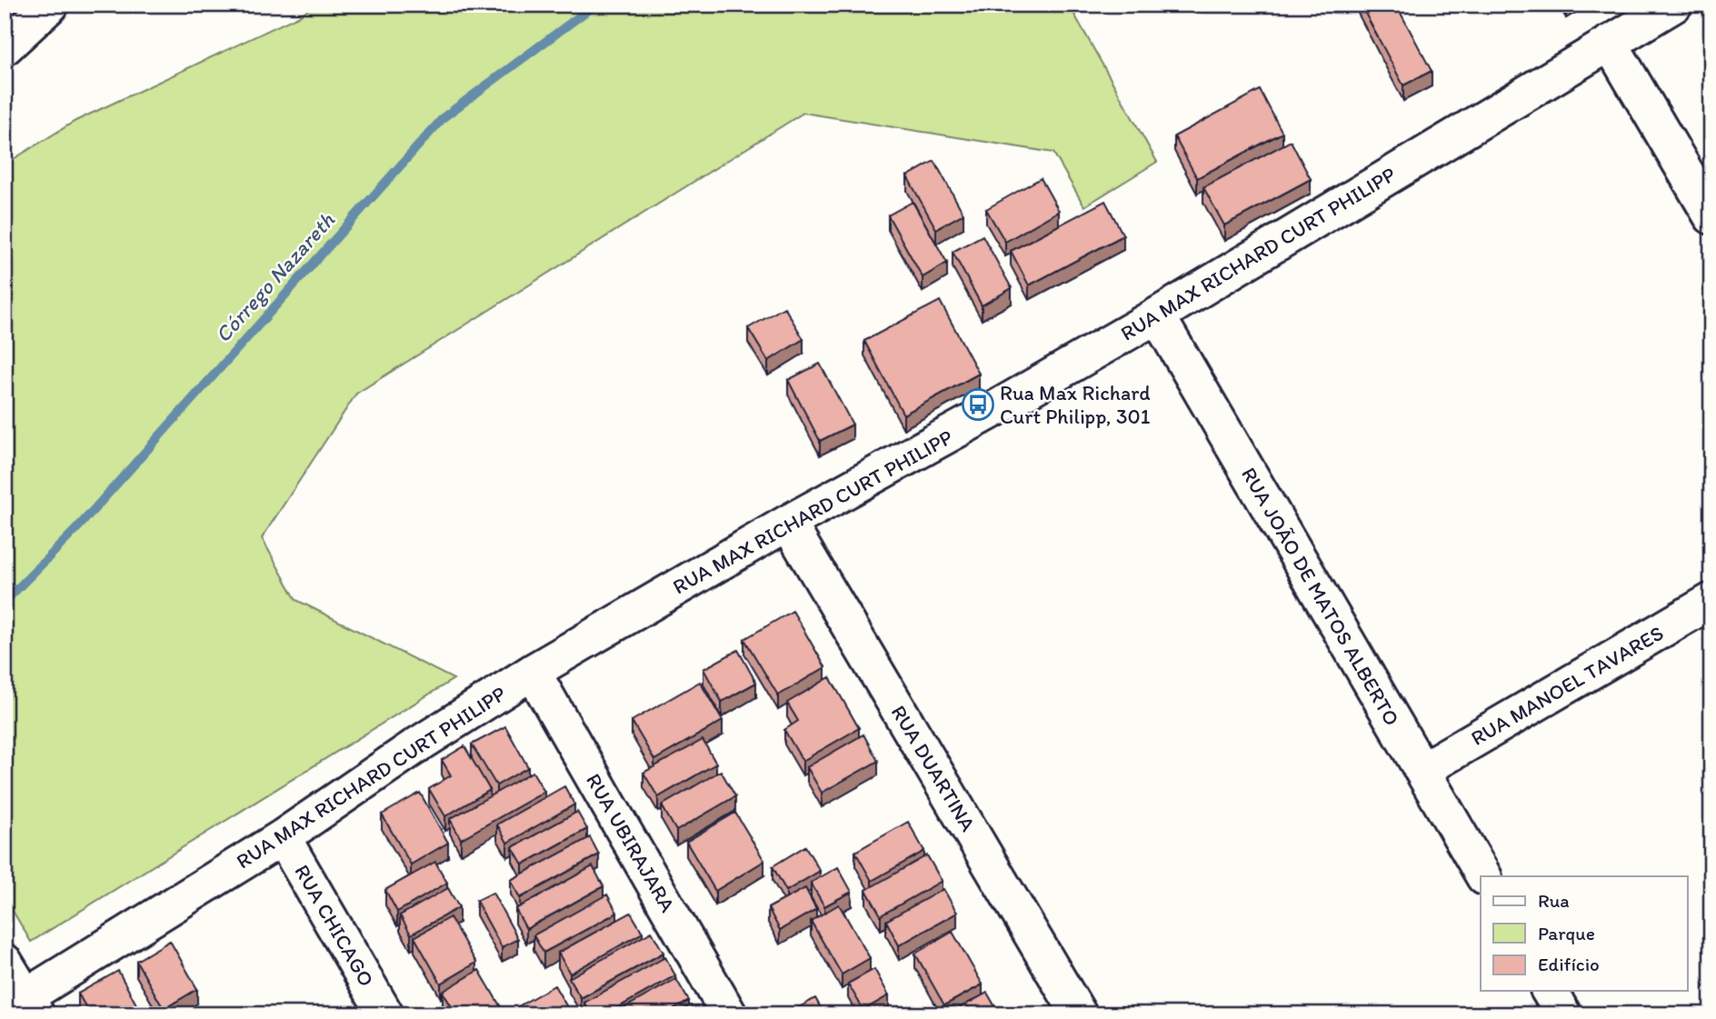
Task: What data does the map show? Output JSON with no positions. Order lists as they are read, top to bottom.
{
  "streets": {
    "street": [
      "RUA MAX RICHARD CURT PHILIPP",
      "RUA JOÃO DE MATOS ALBERTO",
      "RUA MANOEL TAVARES",
      "RUA DUARTINA",
      "RUA UBIRAJARA",
      "RUA CHICAGO"
    ]
  },
  "crossings": [
    ["RUA MAX RICHARD CURT PHILIPP", "RUA JOÃO DE MATOS ALBERTO"],
    ["RUA MAX RICHARD CURT PHILIPP", "RUA DUARTINA"],
    ["RUA MAX RICHARD CURT PHILIPP", "RUA UBIRAJARA"],
    ["RUA MAX RICHARD CURT PHILIPP", "RUA CHICAGO"],
    ["RUA JOÃO DE MATOS ALBERTO", "RUA MANOEL TAVARES"]
  ],
  "water": ["Córrego Nazareth"],
  "places": {
    "bus stop": ["Rua Max Richard Curt Philipp, 301"]
  },
  "legend": ["Rua", "Parque", "Edifício"]
}
